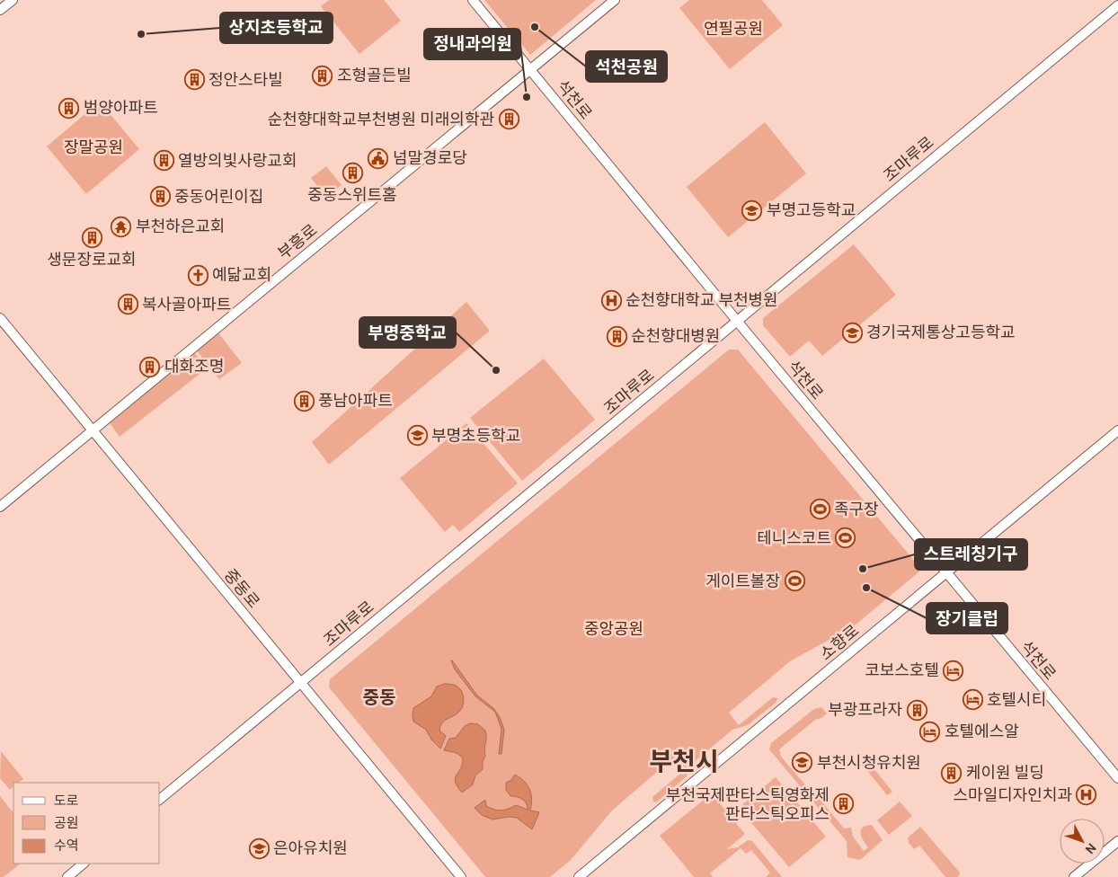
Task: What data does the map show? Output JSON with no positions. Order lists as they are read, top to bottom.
{
  "streets": {
    "street": [
      "석천로",
      "조마루로",
      "부흥로",
      "중동로",
      "소향로"
    ]
  },
  "crossings": [
    ["석천로", "조마루로"],
    ["석천로", "부흥로"],
    ["석천로", "소향로"],
    ["조마루로", "중동로"],
    ["부흥로", "중동로"]
  ],
  "districts": ["중동", "부천시"],
  "parks": ["연필공원", "장말공원", "중앙공원"],
  "places": {
    "other": [
      "석천공원",
      "상지초등학교",
      "정내과의원",
      "부명중학교",
      "스트레칭기구",
      "장기클럽"
    ],
    "building": [
      "조형골든빌",
      "정안스타빌",
      "범양아파트",
      "순천향대학교부천병원 미래의학관",
      "열방의빛사랑교회",
      "중동스위트홈",
      "중동어린이집",
      "생문장로교회",
      "복사골아파트",
      "순천향대병원",
      "대화조명",
      "풍남아파트",
      "부광프라자",
      "케이원 빌딩",
      "부천국제판타스틱영화제 판타스틱오피스"
    ],
    "public building": ["넘말경로당"],
    "school or university": [
      "부명고등학교",
      "경기국제통상고등학교",
      "부명초등학교",
      "부천시청유치원",
      "은아유치원"
    ],
    "temple": ["부천하은교회"],
    "church": ["예닮교회"],
    "hospital": ["순천향대학교 부천병원", "스마일디자인치과"],
    "sports": ["족구장", "테니스코트", "게이트볼장"],
    "hotel": ["코보스호텔", "호텔시티", "호텔에스알"]
  },
  "legend": ["도로", "공원", "수역"],
  "north": "bottom right"
}
